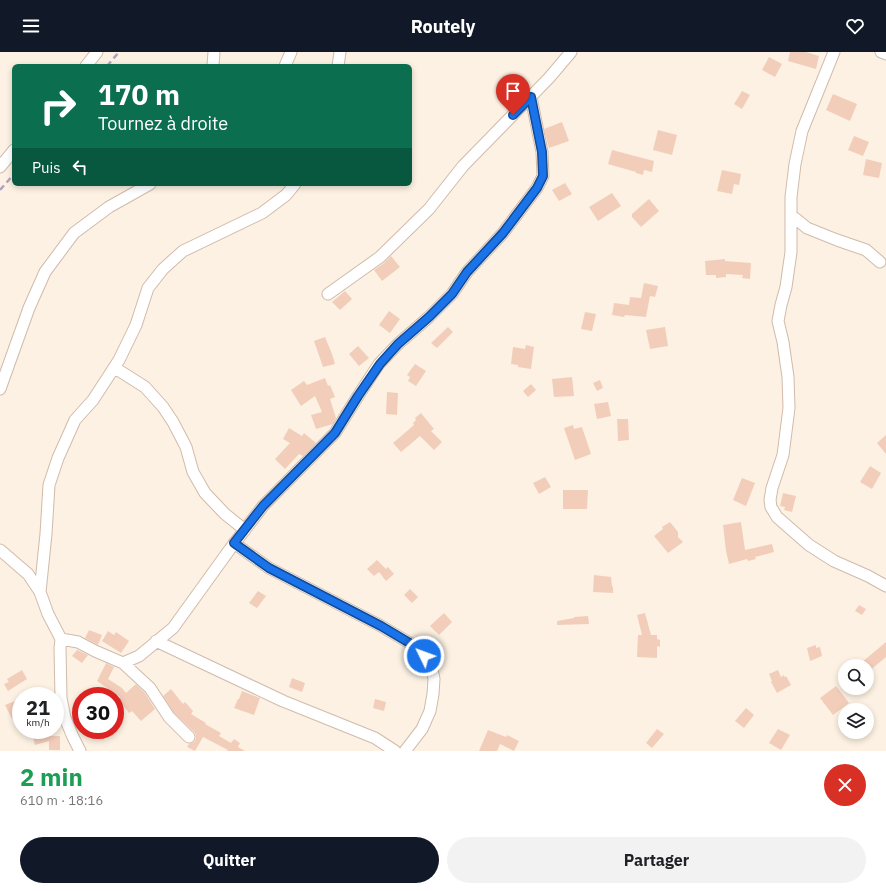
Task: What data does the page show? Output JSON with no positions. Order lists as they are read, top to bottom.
{
  "page": {
    "header": "Routely",
    "turn": ["170 m", "Tournez à droite"],
    "then": "Puis",
    "speed": "21 km/h",
    "limit": "30",
    "heading": ["2 min", "610 m · 18:16"],
    "buttons": ["Quitter", "Partager"]
  }
}
